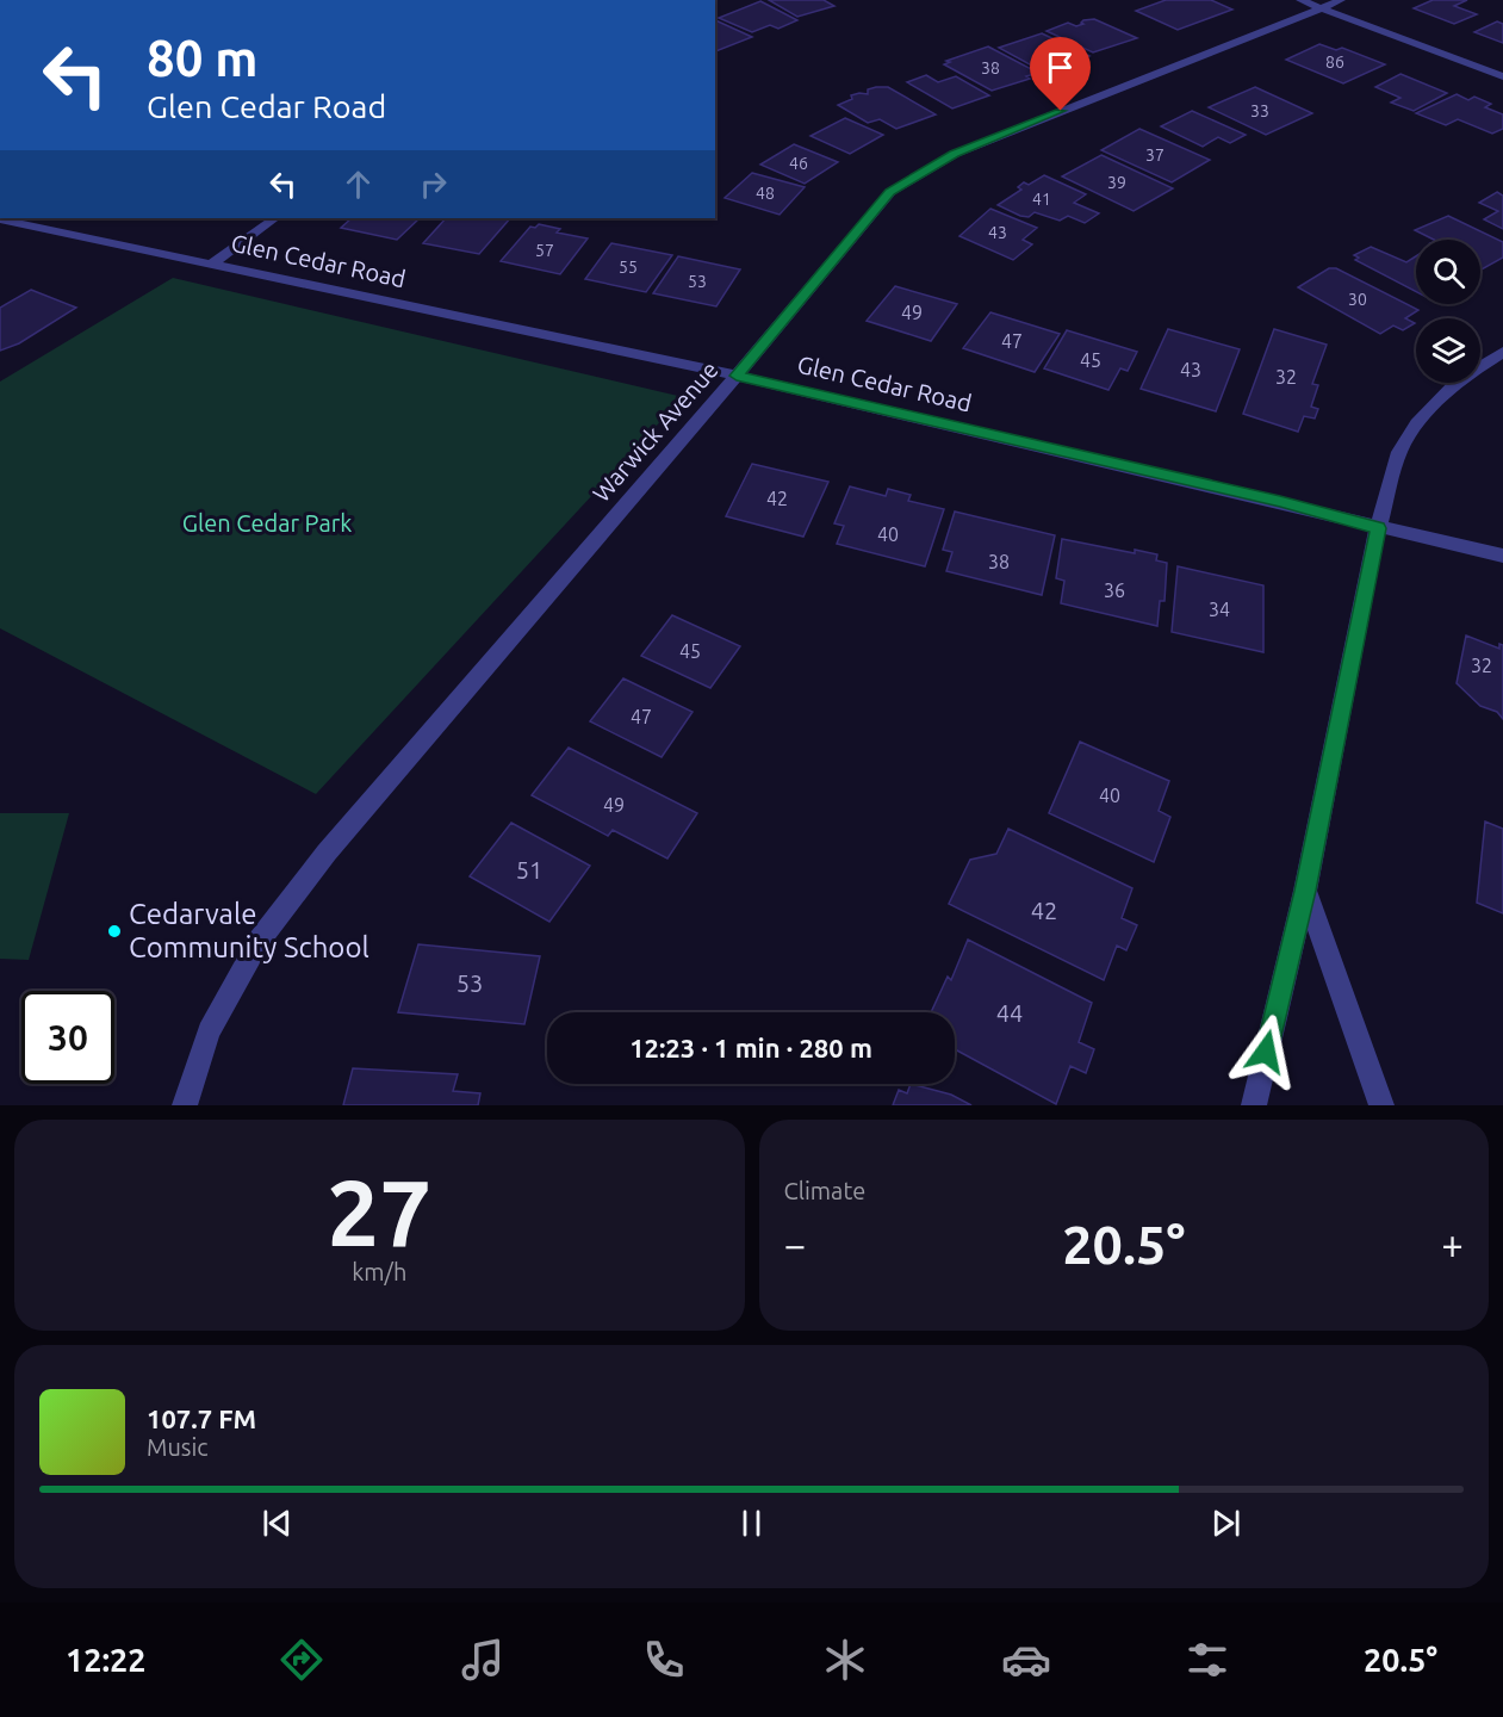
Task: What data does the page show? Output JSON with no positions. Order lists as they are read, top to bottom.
{
  "streets": {
    "street": ["Glen Cedar Road", "Warwick Avenue"]
  },
  "crossings": [
    ["Glen Cedar Road", "Warwick Avenue"]
  ],
  "parks": ["Glen Cedar Park"],
  "places": ["Cedarvale Community School"],
  "house_numbers": [
    "86",
    "38",
    "33",
    "37",
    "46",
    "39",
    "48",
    "41",
    "43",
    "57",
    "55",
    "53",
    "30",
    "49",
    "47",
    "45",
    "43",
    "32",
    "42",
    "40",
    "38",
    "36",
    "34",
    "45",
    "32",
    "47",
    "40",
    "49",
    "51",
    "42",
    "53",
    "44"
  ],
  "page": {
    "turn": ["80 m", "Glen Cedar Road"],
    "limit": "30",
    "trip": "12:23 · 1 min · 280 m",
    "tile": [
      ["27", "km/h"],
      "Climate"
    ],
    "heat": ["−", "20.5°", "+"],
    "song": ["107.7 FM", "Music"],
    "tabs": ["12:22", "20.5°"]
  }
}
